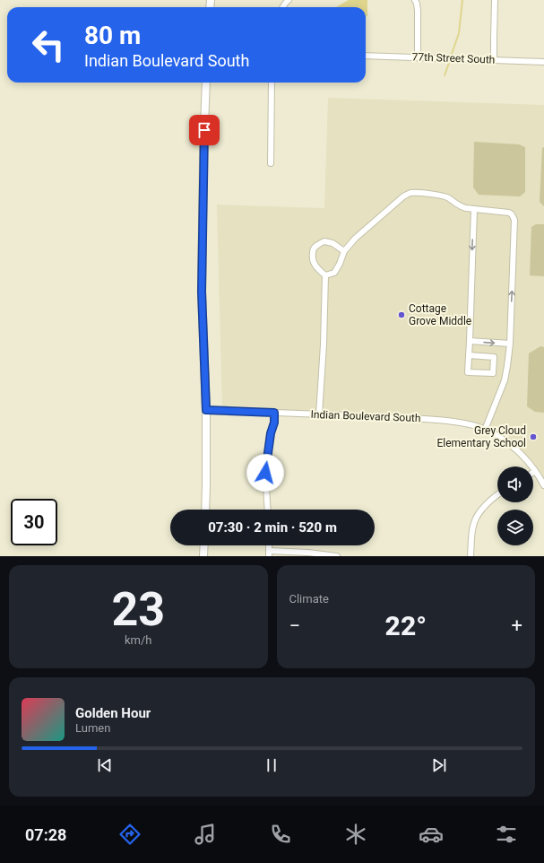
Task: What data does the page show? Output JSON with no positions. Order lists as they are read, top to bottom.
{
  "streets": {
    "street": ["77th Street South", "Indian Boulevard South"]
  },
  "places": ["Cottage Grove Middle", "Grey Cloud Elementary School"],
  "page": {
    "turn": ["80 m", "Indian Boulevard South"],
    "limit": "30",
    "trip": "07:30 · 2 min · 520 m",
    "tile": [
      ["23", "km/h"],
      "Climate"
    ],
    "heat": ["−", "22°", "+"],
    "song": ["Golden Hour", "Lumen"],
    "tabs": "07:28"
  }
}
